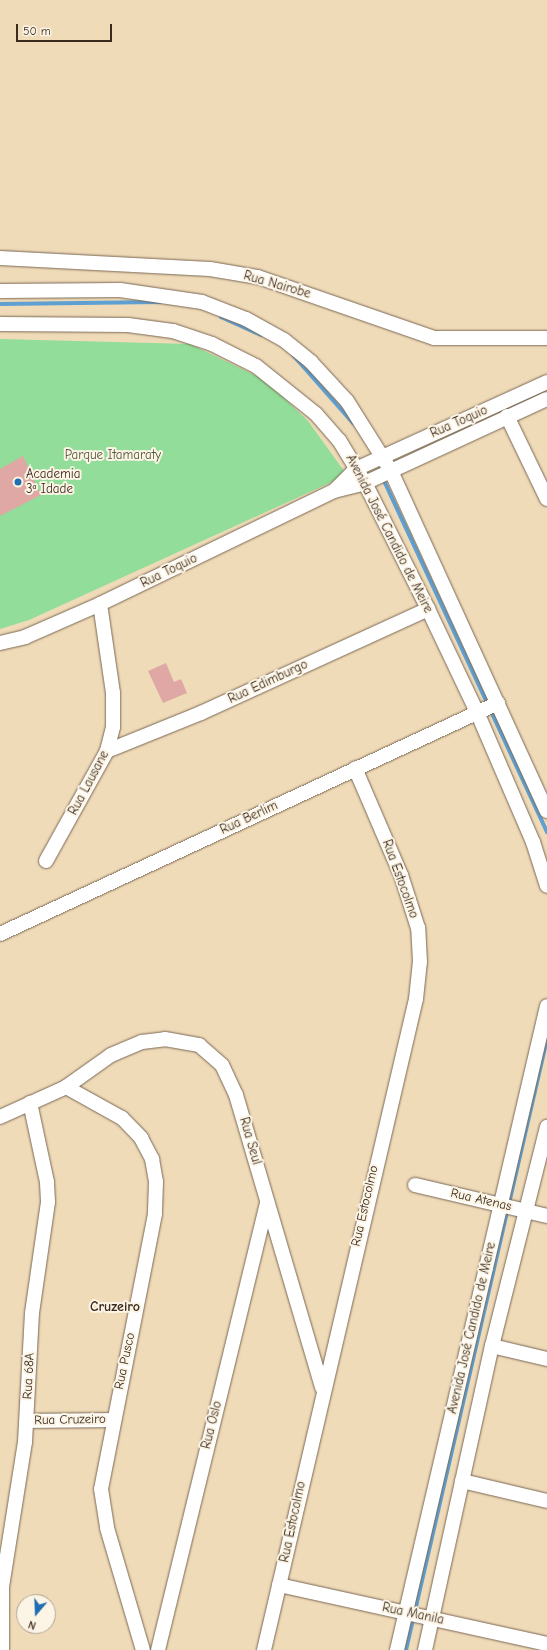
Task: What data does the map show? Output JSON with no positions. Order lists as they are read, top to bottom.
{
  "streets": {
    "street": [
      "Rua Nairobe",
      "Rua Toquio",
      "Avenida José Candido de Meire",
      "Rua Edimburgo",
      "Rua Lausane",
      "Rua Berlim",
      "Rua Estocolmo",
      "Rua Seul",
      "Rua Atenas",
      "Rua Pusco",
      "Rua 68A",
      "Rua Cruzeiro",
      "Rua Oslo",
      "Rua Manila"
    ]
  },
  "crossings": [
    ["Rua Toquio", "Avenida José Candido de Meire"],
    ["Rua Toquio", "Rua Lausane"],
    ["Avenida José Candido de Meire", "Rua Edimburgo"],
    ["Avenida José Candido de Meire", "Rua Berlim"],
    ["Avenida José Candido de Meire", "Rua Atenas"],
    ["Avenida José Candido de Meire", "Rua Manila"],
    ["Rua Edimburgo", "Rua Lausane"],
    ["Rua Berlim", "Rua Estocolmo"],
    ["Rua Estocolmo", "Rua Seul"],
    ["Rua Estocolmo", "Rua Manila"],
    ["Rua Seul", "Rua Pusco"],
    ["Rua Seul", "Rua Oslo"],
    ["Rua Pusco", "Rua Cruzeiro"],
    ["Rua 68A", "Rua Cruzeiro"]
  ],
  "districts": ["Cruzeiro"],
  "parks": ["Parque Itamaraty"],
  "places": ["Academia 3ª Idade"],
  "scale_bar": "50 m",
  "north": "bottom"
}
